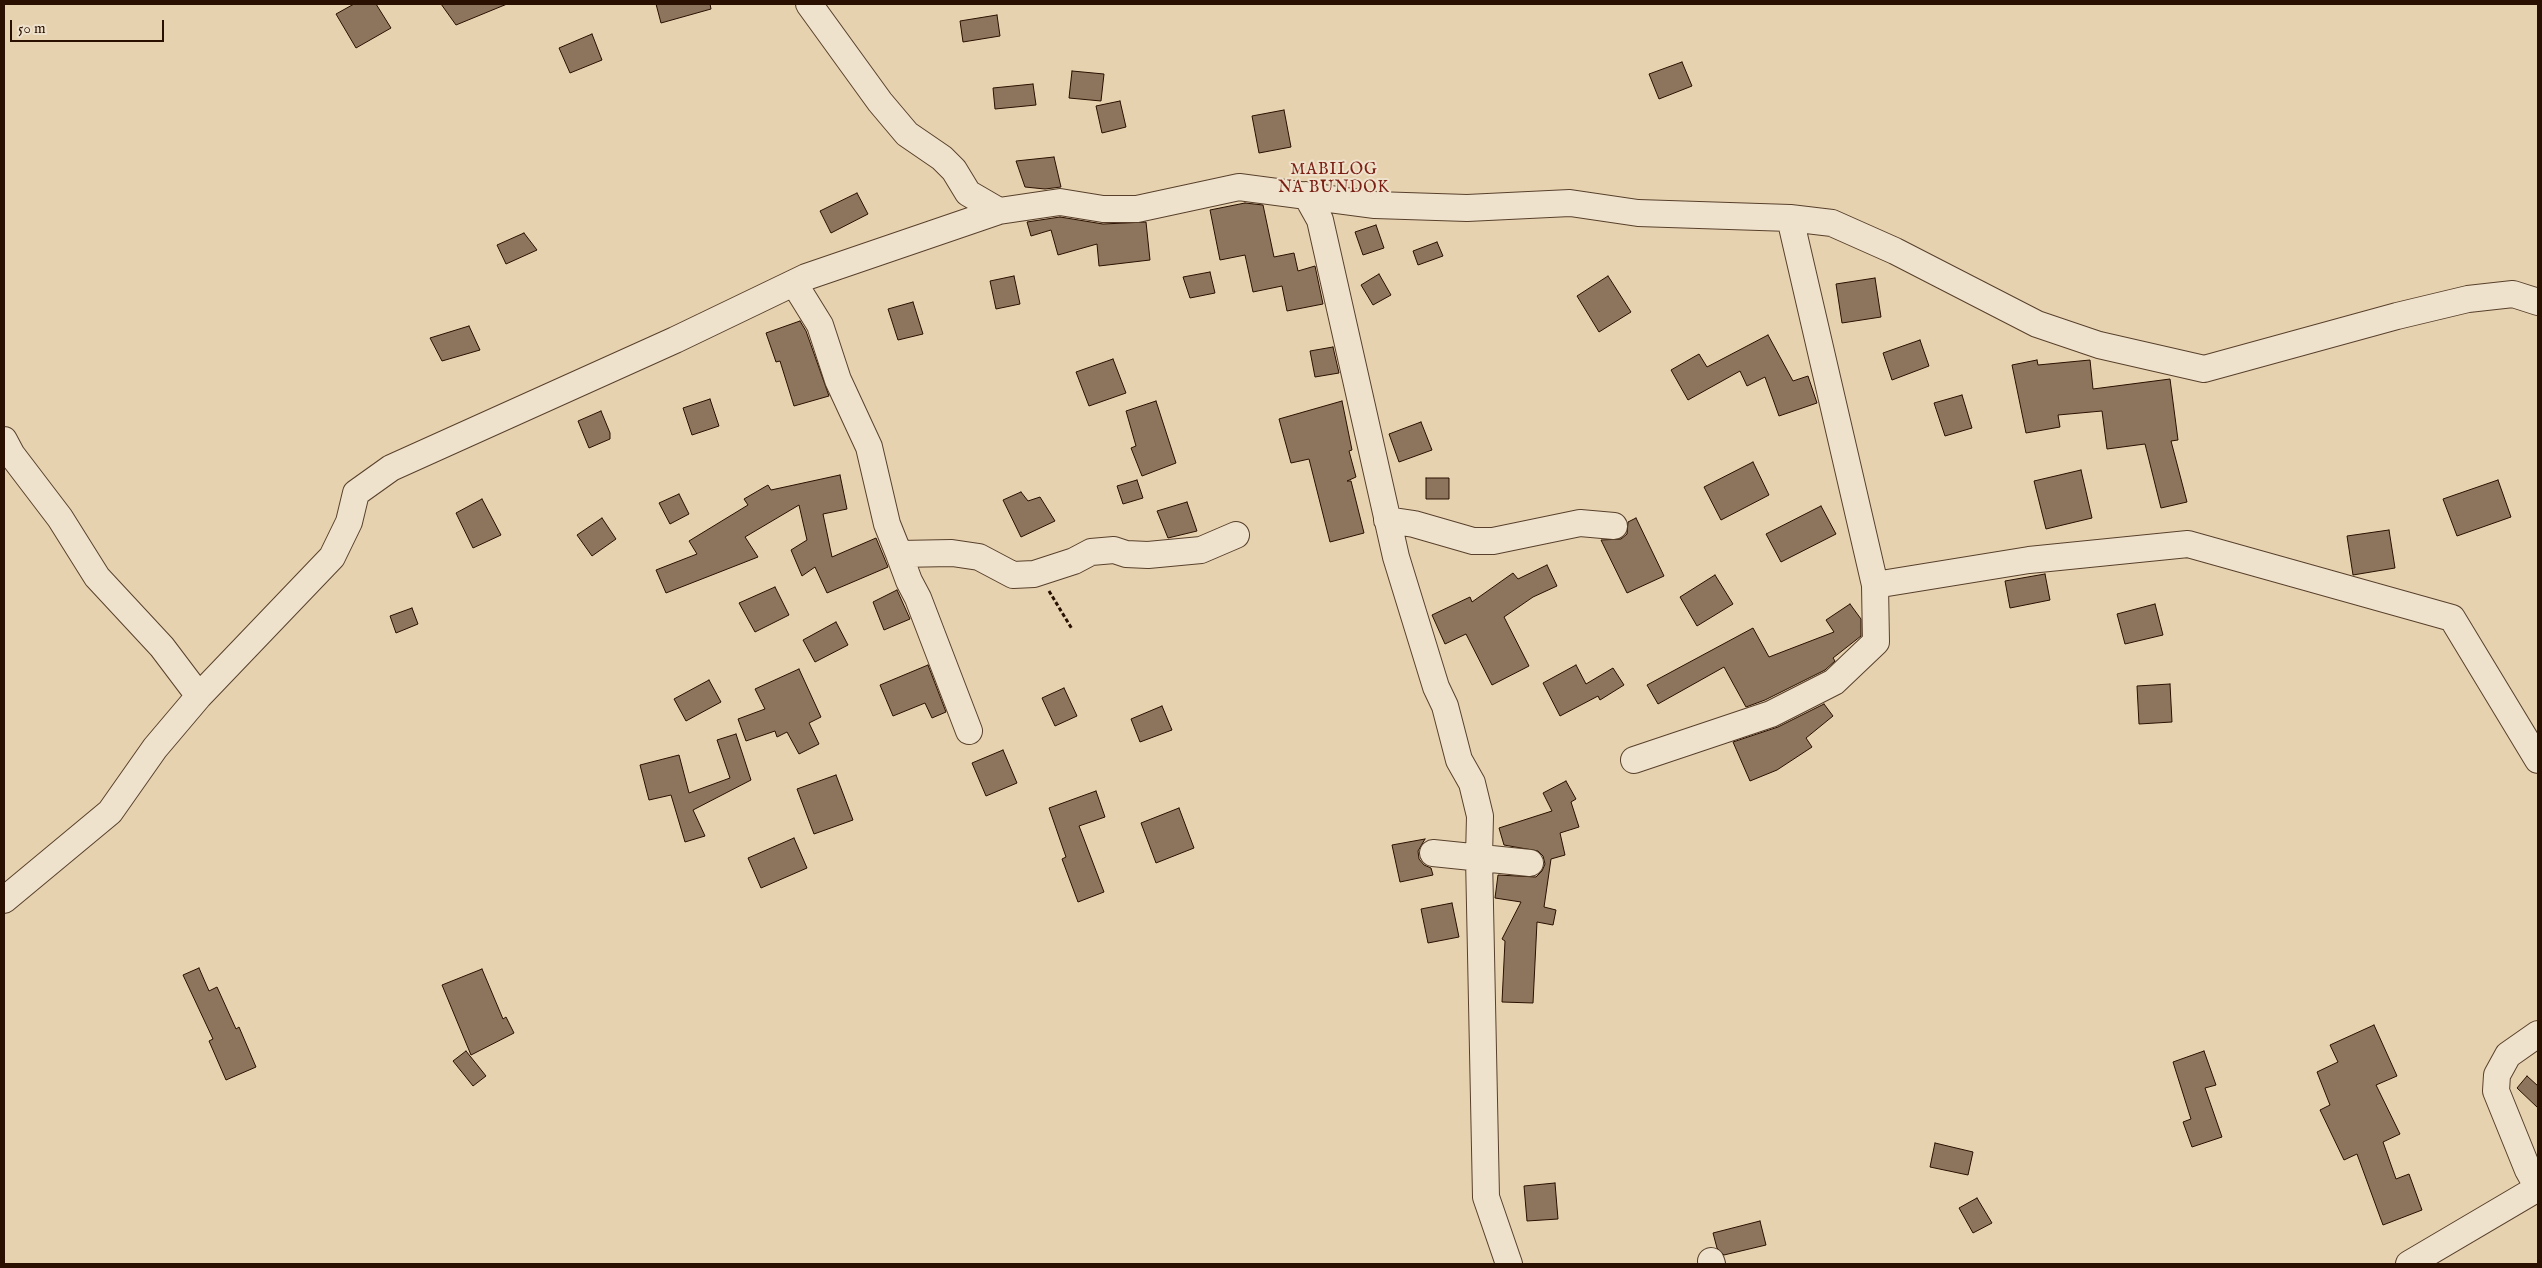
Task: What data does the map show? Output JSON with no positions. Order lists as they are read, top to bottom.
{
  "districts": ["MABILOG NA BUNDOK"],
  "scale_bar": "50 m"
}
